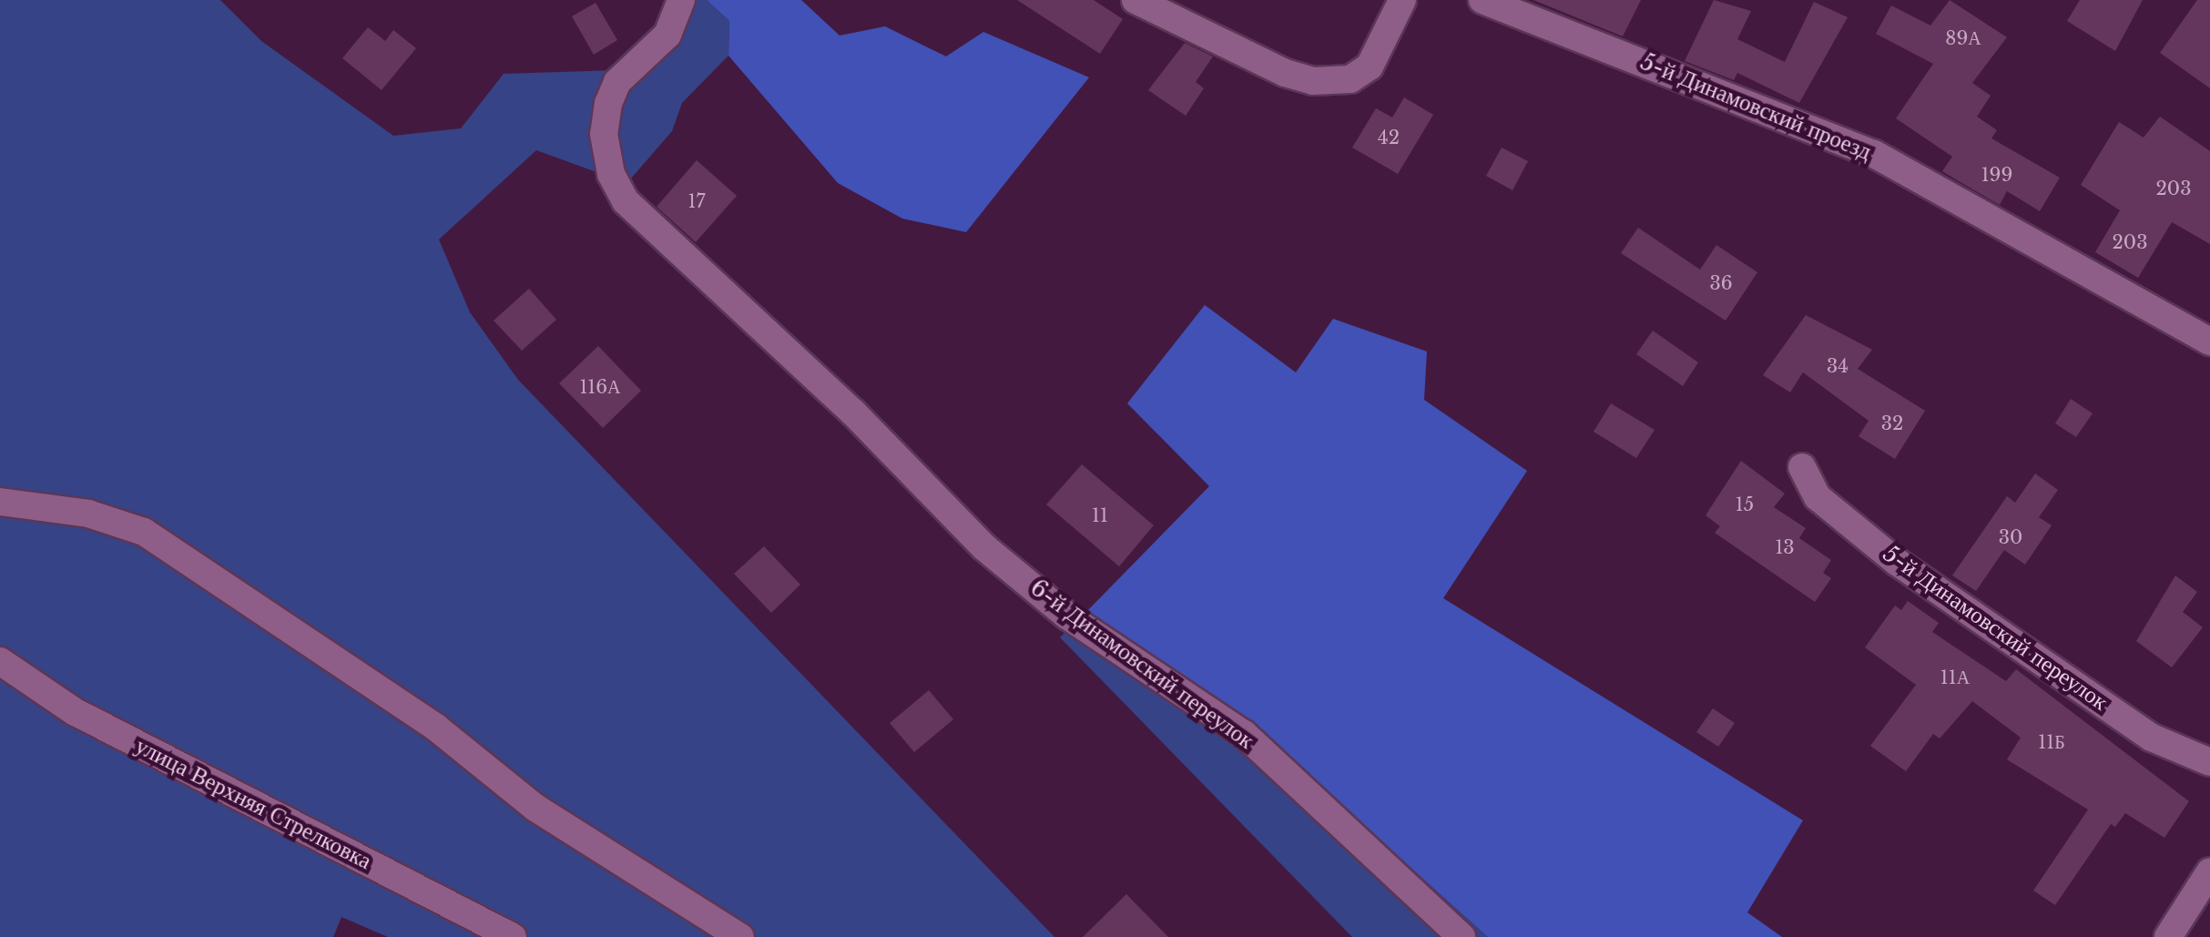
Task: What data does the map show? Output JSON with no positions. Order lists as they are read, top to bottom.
{
  "streets": {
    "street": [
      "5-й Динамовский проезд",
      "5-й Динамовский переулок",
      "6-й Динамовский переулок",
      "улица Верхняя Стрелковка"
    ]
  },
  "house_numbers": [
    "89А",
    "42",
    "199",
    "203",
    "17",
    "203",
    "36",
    "34",
    "116А",
    "32",
    "15",
    "11",
    "30",
    "13",
    "11А",
    "11Б"
  ]
}
